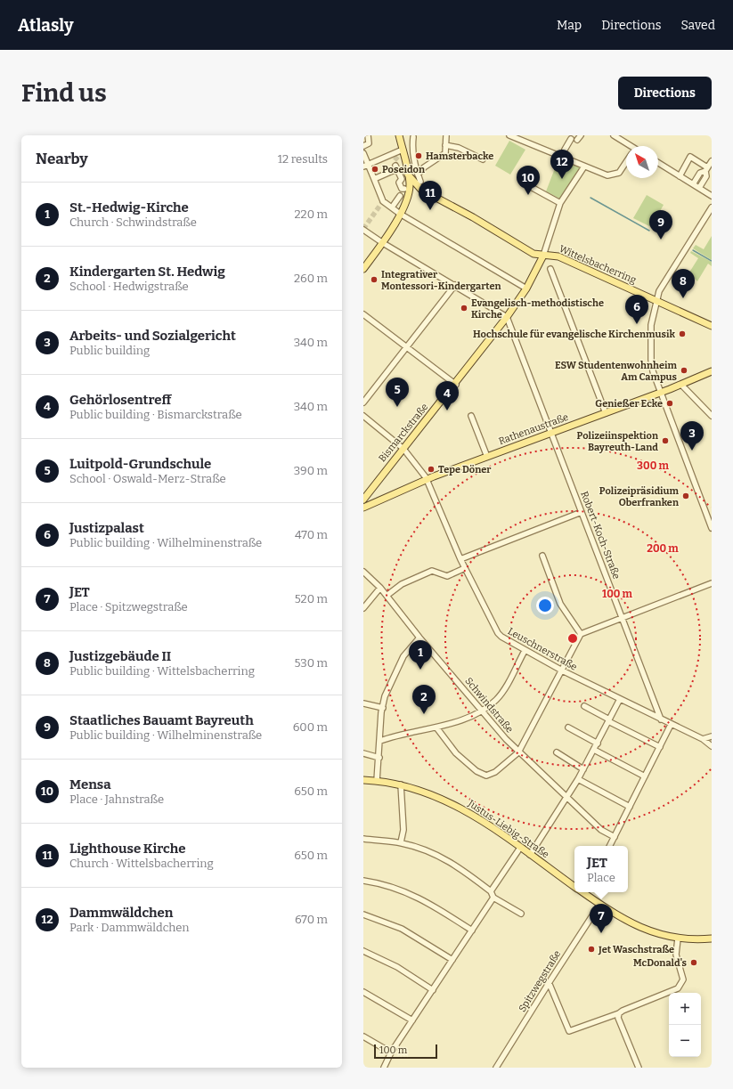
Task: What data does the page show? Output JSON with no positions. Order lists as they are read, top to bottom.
{
  "streets": {
    "main road": [
      "Wittelsbacherring",
      "Rathenaustraße",
      "Bismarckstraße",
      "Justus-Liebig-Straße"
    ],
    "street": [
      "Robert-Koch-Straße",
      "Leuschnerstraße",
      "Schwindstraße",
      "Spitzwegstraße"
    ]
  },
  "crossings": [
    ["Wittelsbacherring", "Bismarckstraße"],
    ["Rathenaustraße", "Robert-Koch-Straße"],
    ["Rathenaustraße", "Leuschnerstraße"],
    ["Bismarckstraße", "Robert-Koch-Straße"],
    ["Bismarckstraße", "Leuschnerstraße"],
    ["Robert-Koch-Straße", "Leuschnerstraße"],
    ["Justus-Liebig-Straße", "Spitzwegstraße"]
  ],
  "places": [
    "Hamsterbacke",
    "Poseidon",
    "Integrativer Montessori-Kindergarten",
    "Evangelisch-methodistische Kirche",
    "Hochschule für evangelische Kirchenmusik",
    "ESW Studentenwohnheim Am Campus",
    "Genießer Ecke",
    "Polizeiinspektion Bayreuth-Land",
    "Tepe Döner",
    "Polizeipräsidium Oberfranken",
    "Jet Waschstraße",
    "McDonald's"
  ],
  "scale_bar": "100 m",
  "north": "top left",
  "page": {
    "header": "Atlasly",
    "nav": ["Map", "Directions", "Saved"],
    "buttons": "Directions",
    "title": "Find us",
    "heading": ["Nearby", "12 results"],
    "pins": [
      "12",
      "10",
      "11",
      "9",
      "8",
      "6",
      "5",
      "4",
      "3",
      "1",
      "2",
      "7"
    ],
    "list": [
      {
        "mark": "1",
        "name": "St.-Hedwig-Kirche",
        "note": "Church · Schwindstraße",
        "value": "220 m"
      },
      {
        "mark": "2",
        "name": "Kindergarten St. Hedwig",
        "note": "School · Hedwigstraße",
        "value": "260 m"
      },
      {
        "mark": "3",
        "name": "Arbeits- und Sozialgericht",
        "note": "Public building",
        "value": "340 m"
      },
      {
        "mark": "4",
        "name": "Gehörlosentreff",
        "note": "Public building · Bismarckstraße",
        "value": "340 m"
      },
      {
        "mark": "5",
        "name": "Luitpold-Grundschule",
        "note": "School · Oswald-Merz-Straße",
        "value": "390 m"
      },
      {
        "mark": "6",
        "name": "Justizpalast",
        "note": "Public building · Wilhelminenstraße",
        "value": "470 m"
      },
      {
        "mark": "7",
        "name": "JET",
        "note": "Place · Spitzwegstraße",
        "value": "520 m"
      },
      {
        "mark": "8",
        "name": "Justizgebäude II",
        "note": "Public building · Wittelsbacherring",
        "value": "530 m"
      },
      {
        "mark": "9",
        "name": "Staatliches Bauamt Bayreuth",
        "note": "Public building · Wilhelminenstraße",
        "value": "600 m"
      },
      {
        "mark": "10",
        "name": "Mensa",
        "note": "Place · Jahnstraße",
        "value": "650 m"
      },
      {
        "mark": "11",
        "name": "Lighthouse Kirche",
        "note": "Church · Wittelsbacherring",
        "value": "650 m"
      },
      {
        "mark": "12",
        "name": "Dammwäldchen",
        "note": "Park · Dammwäldchen",
        "value": "670 m"
      }
    ],
    "popup": ["JET", "Place"],
    "map_buttons": ["+", "−"],
    "scale": "100 m"
  },
  "rings": ["300 m", "200 m", "100 m"]
}
